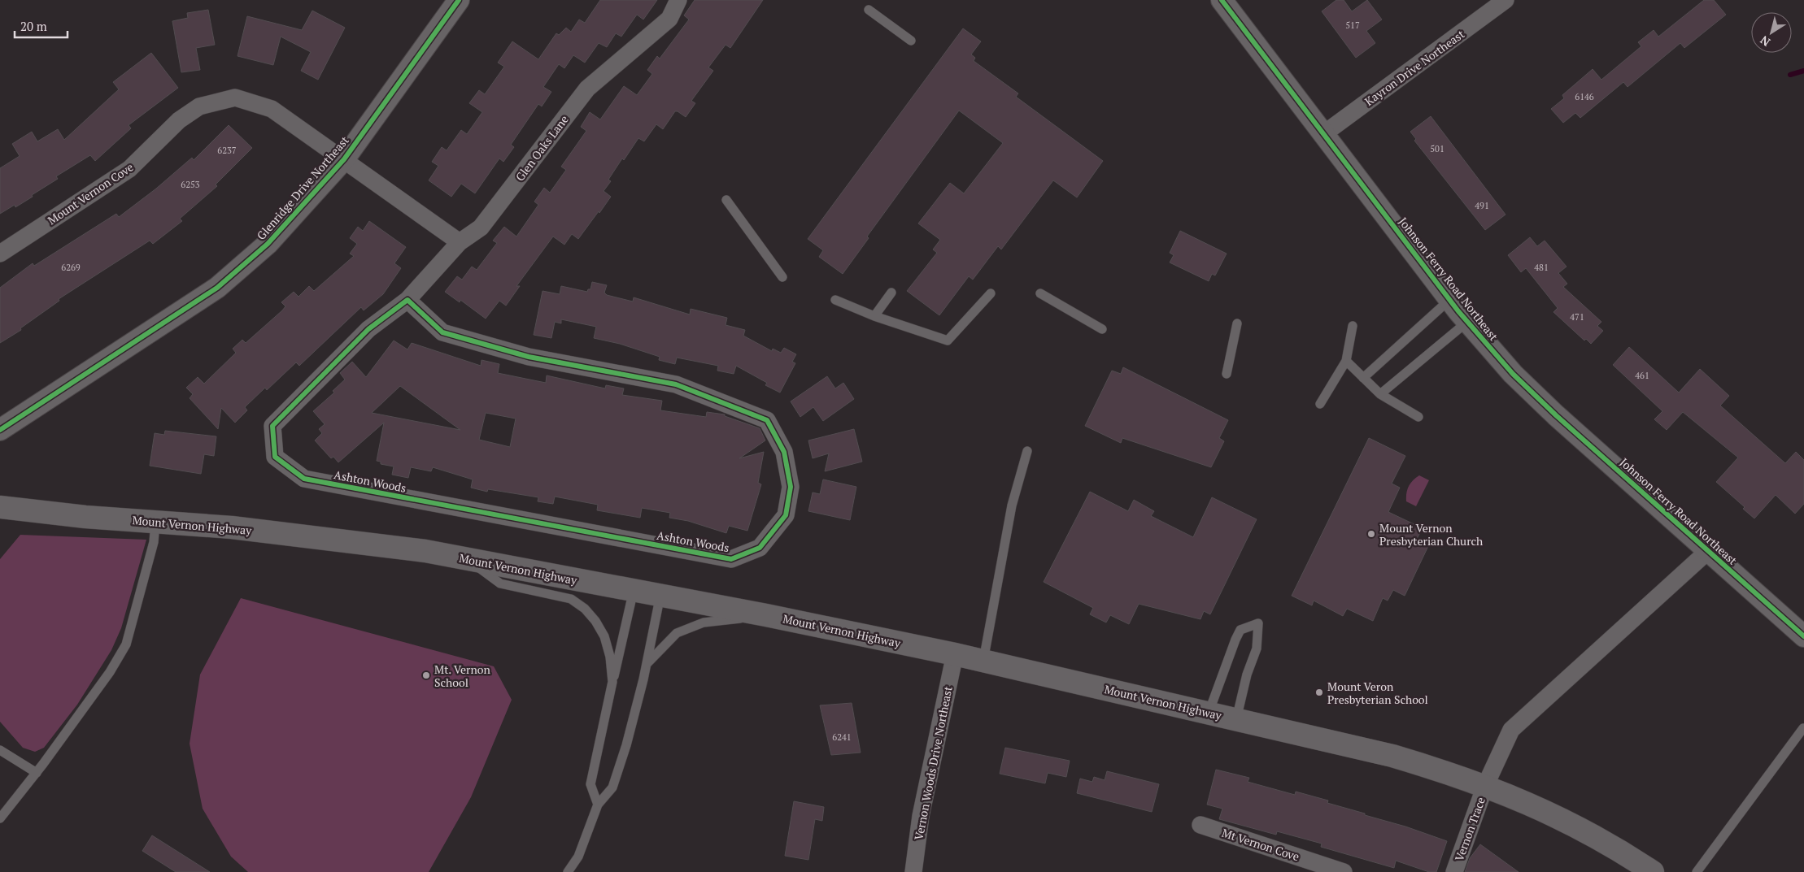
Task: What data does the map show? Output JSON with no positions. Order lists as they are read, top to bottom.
{
  "streets": {
    "main road": ["Mount Vernon Highway"],
    "street": [
      "Kayron Drive Northeast",
      "Glen Oaks Lane",
      "Glenridge Drive Northeast",
      "Mount Vernon Cove",
      "Johnson Ferry Road Northeast",
      "Ashton Woods",
      "Vernon Woods Drive Northeast",
      "Vernon Trace",
      "Mt Vernon Cove"
    ]
  },
  "crossings": [
    ["Kayron Drive Northeast", "Johnson Ferry Road Northeast"],
    ["Glen Oaks Lane", "Ashton Woods"],
    ["Glenridge Drive Northeast", "Mount Vernon Cove"],
    ["Johnson Ferry Road Northeast", "Vernon Trace"],
    ["Mount Vernon Highway", "Vernon Woods Drive Northeast"],
    ["Mount Vernon Highway", "Vernon Trace"]
  ],
  "places": ["Mount Vernon Presbyterian Church", "Mt. Vernon School", "Mount Veron Presbyterian School"],
  "house_numbers": [
    "517",
    "6146",
    "501",
    "6237",
    "6253",
    "491",
    "6269",
    "481",
    "471",
    "461",
    "6241"
  ],
  "scale_bar": "20 m",
  "north": "bottom left"
}
